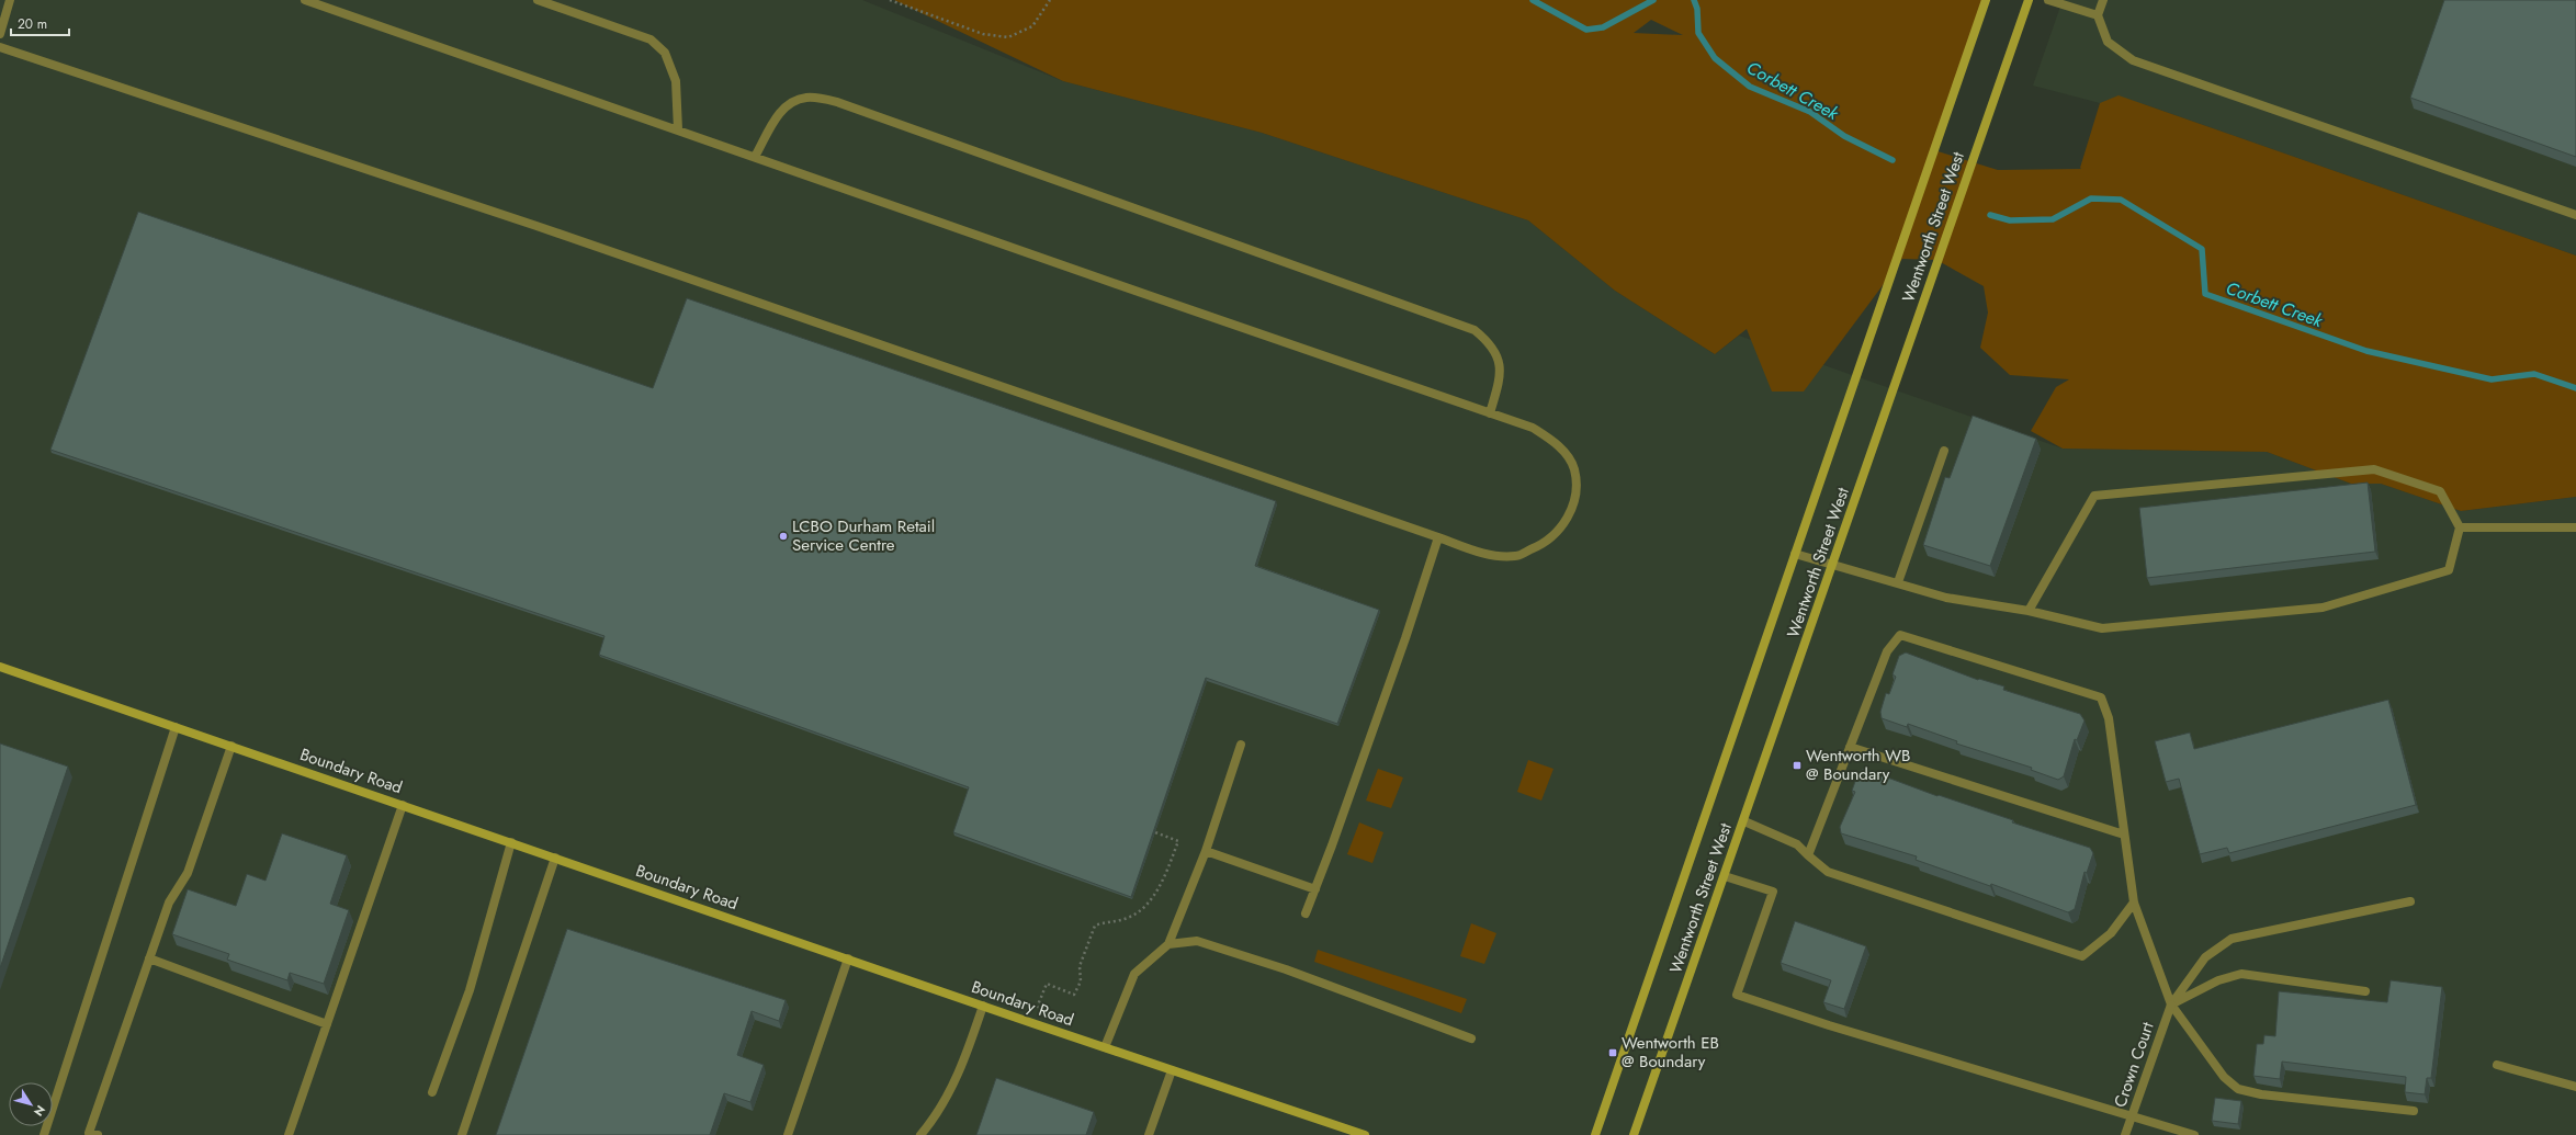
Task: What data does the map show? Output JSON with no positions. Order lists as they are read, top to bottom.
{
  "streets": {
    "main road": ["Wentworth Street West", "Boundary Road"],
    "street": ["Crown Court"]
  },
  "water": ["Corbett Creek"],
  "places": {
    "other": ["LCBO Durham Retail Service Centre"],
    "transit": ["Wentworth WB @ Boundary", "Wentworth EB @ Boundary"]
  },
  "scale_bar": "20 m",
  "north": "bottom right"
}
